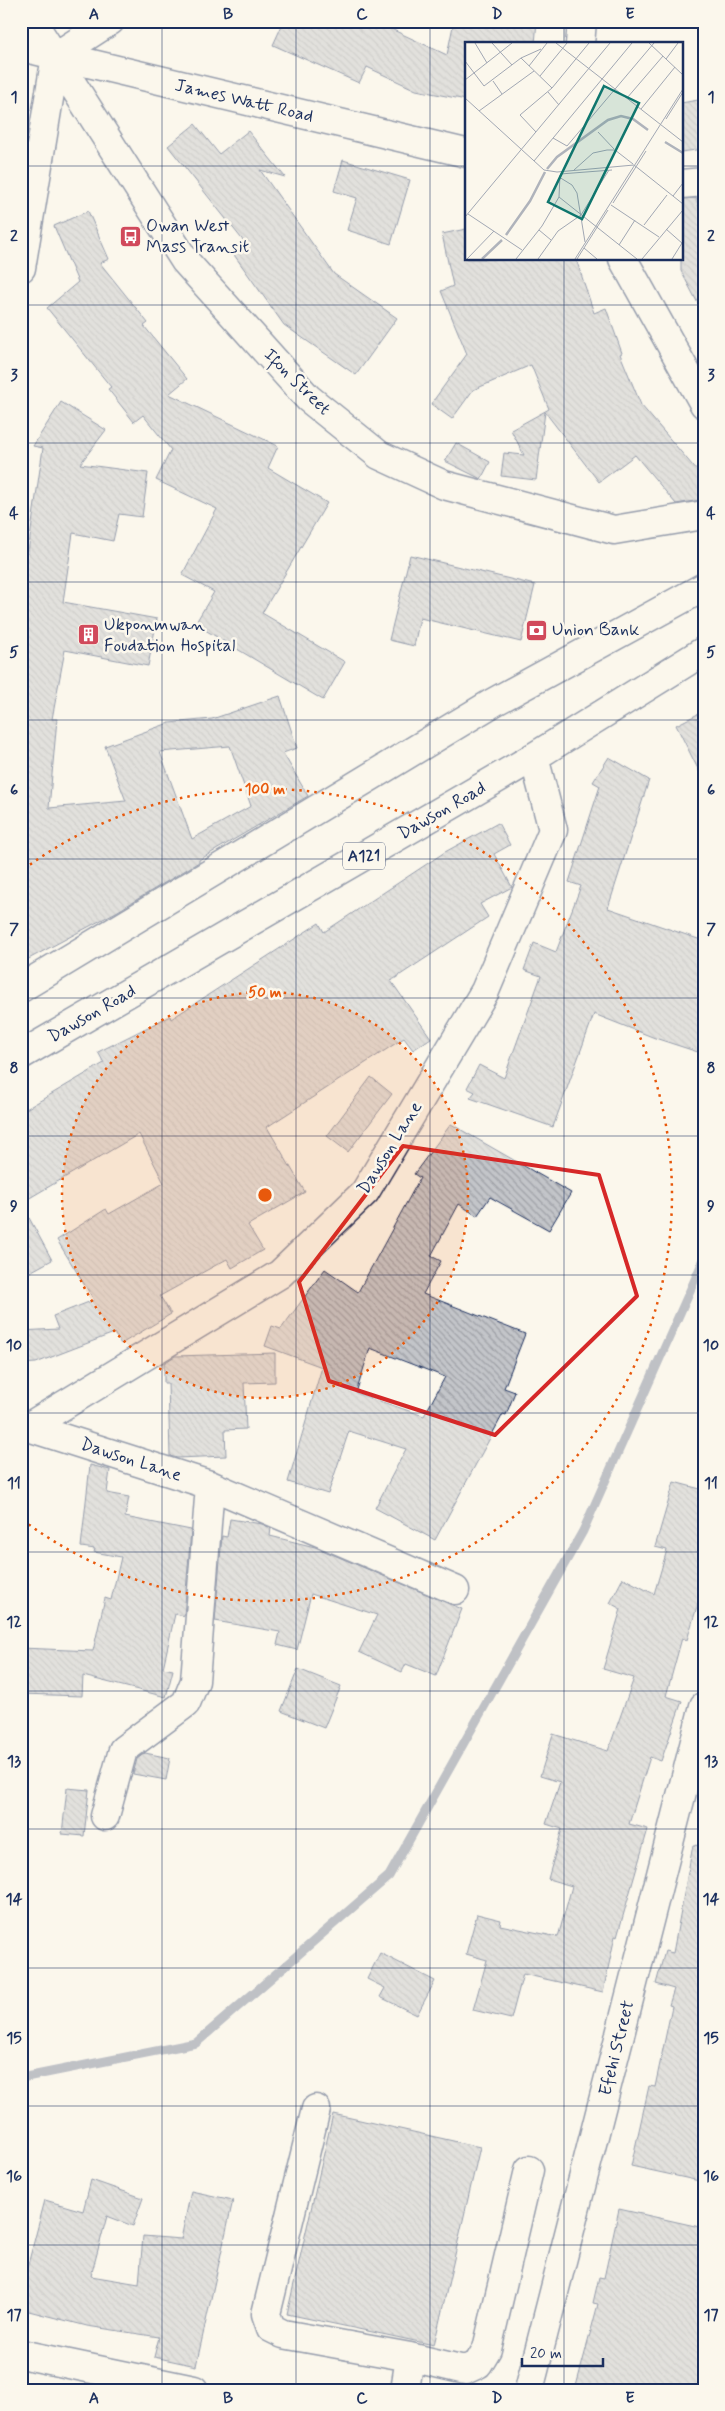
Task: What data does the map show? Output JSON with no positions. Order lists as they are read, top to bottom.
{
  "streets": {
    "main road": [
      "James Watt Road",
      "Ifon Street",
      "Dawson Road",
      "A121",
      "Dawson Lane",
      "Efehi Street"
    ]
  },
  "crossings": [
    ["James Watt Road", "Ifon Street"],
    ["Dawson Road", "Dawson Lane"]
  ],
  "places": {
    "bus stop": ["Owan West Mass Transit"],
    "bank": ["Union Bank"],
    "building": ["Ukponmwan Foudation Hospital"]
  },
  "scale_bar": "20 m",
  "grid": {
    "columns": [
      "A",
      "B",
      "C",
      "D",
      "E"
    ],
    "rows": [
      "1",
      "2",
      "3",
      "4",
      "5",
      "6",
      "7",
      "8",
      "9",
      "10",
      "11",
      "12",
      "13",
      "14",
      "15",
      "16",
      "17"
    ]
  },
  "rings": ["100 m", "50 m"]
}
